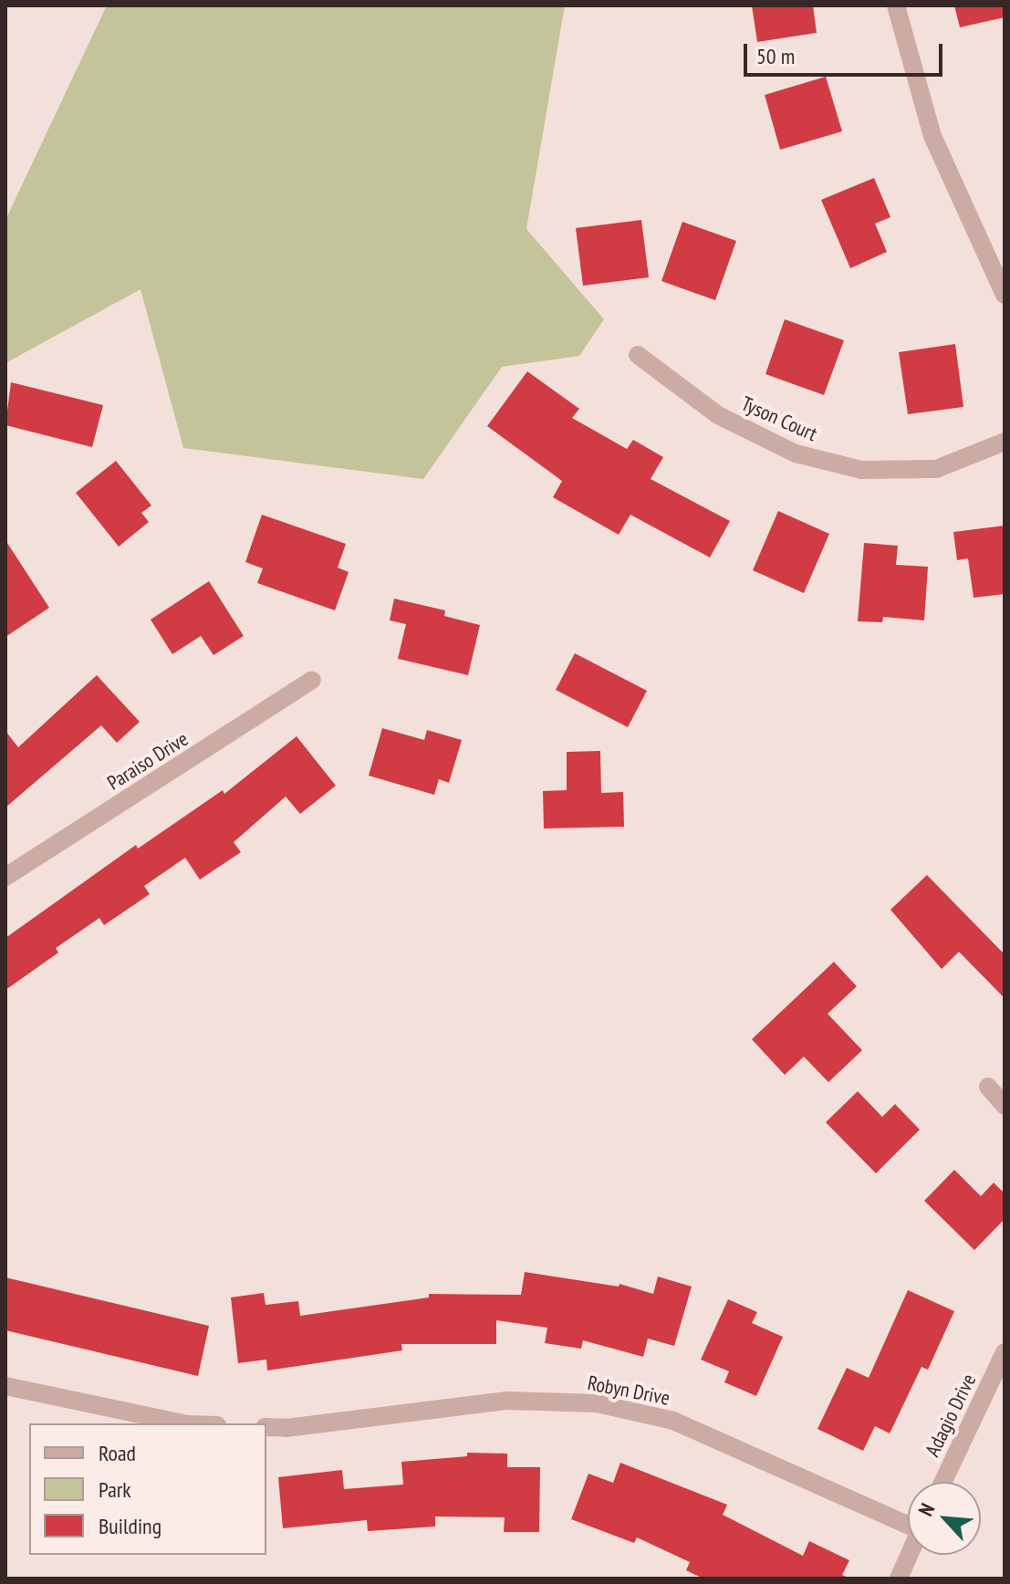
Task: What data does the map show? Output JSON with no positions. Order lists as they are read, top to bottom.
{
  "streets": {
    "street": [
      "Tyson Court",
      "Paraiso Drive",
      "Robyn Drive",
      "Adagio Drive"
    ]
  },
  "legend": ["Road", "Park", "Building"],
  "scale_bar": "50 m",
  "north": "top left"
}
